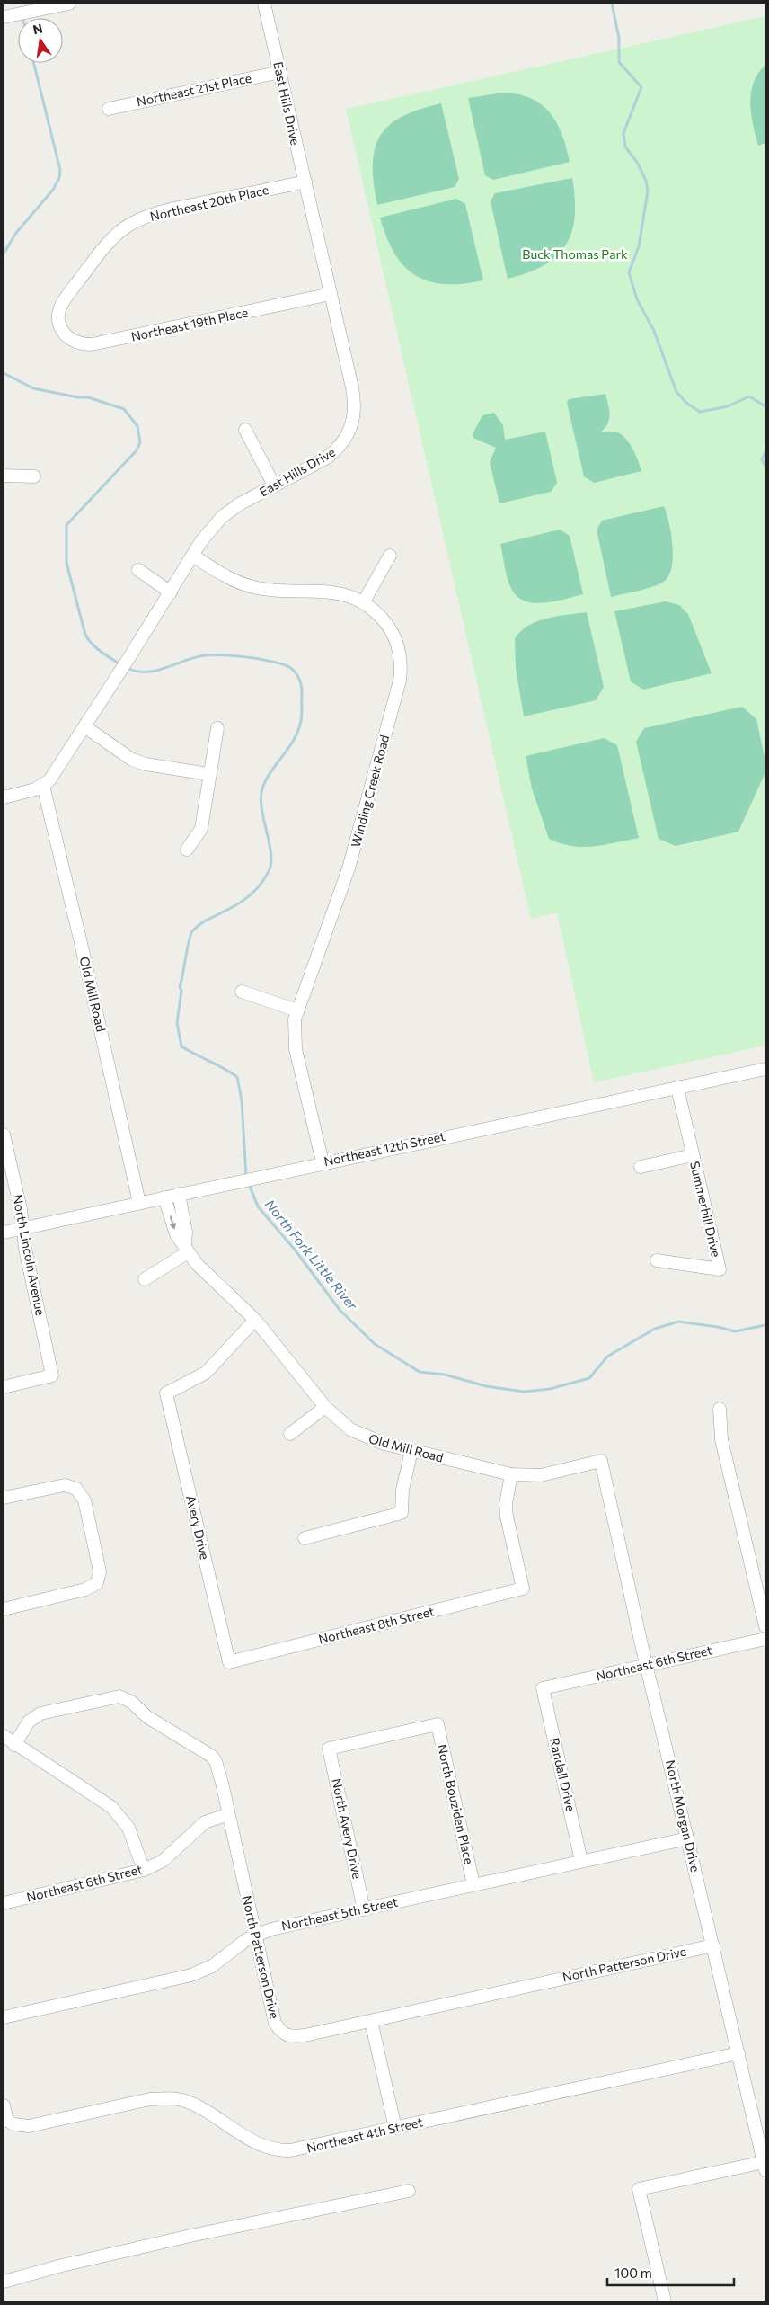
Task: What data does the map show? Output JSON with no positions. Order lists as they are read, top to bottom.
{
  "streets": {
    "street": [
      "Northeast 21st Place",
      "East Hills Drive",
      "Northeast 20th Place",
      "Northeast 19th Place",
      "Winding Creek Road",
      "Old Mill Road",
      "Northeast 12th Street",
      "Summerhill Drive",
      "North Lincoln Avenue",
      "Avery Drive",
      "Northeast 8th Street",
      "Northeast 6th Street",
      "Randall Drive",
      "North Bouziden Place",
      "North Morgan Drive",
      "North Avery Drive",
      "Northeast 5th Street",
      "North Patterson Drive",
      "Northeast 4th Street"
    ]
  },
  "crossings": [
    ["Northeast 21st Place", "East Hills Drive"],
    ["East Hills Drive", "Northeast 20th Place"],
    ["East Hills Drive", "Northeast 19th Place"],
    ["East Hills Drive", "Winding Creek Road"],
    ["East Hills Drive", "Old Mill Road"],
    ["Northeast 20th Place", "Northeast 19th Place"],
    ["Winding Creek Road", "Northeast 12th Street"],
    ["Old Mill Road", "Northeast 12th Street"],
    ["Old Mill Road", "Avery Drive"],
    ["Old Mill Road", "Northeast 8th Street"],
    ["Old Mill Road", "North Morgan Drive"],
    ["Northeast 12th Street", "Summerhill Drive"],
    ["Northeast 12th Street", "North Lincoln Avenue"],
    ["Avery Drive", "Northeast 8th Street"],
    ["Northeast 6th Street", "Randall Drive"],
    ["Northeast 6th Street", "North Morgan Drive"],
    ["Northeast 6th Street", "North Patterson Drive"],
    ["Randall Drive", "Northeast 5th Street"],
    ["North Bouziden Place", "North Avery Drive"],
    ["North Bouziden Place", "Northeast 5th Street"],
    ["North Morgan Drive", "Northeast 5th Street"],
    ["North Morgan Drive", "North Patterson Drive"],
    ["North Morgan Drive", "Northeast 4th Street"],
    ["North Avery Drive", "Northeast 5th Street"],
    ["Northeast 5th Street", "North Patterson Drive"]
  ],
  "water": ["North Fork Little River"],
  "parks": ["Buck Thomas Park"],
  "scale_bar": "100 m",
  "north": "top"
}
